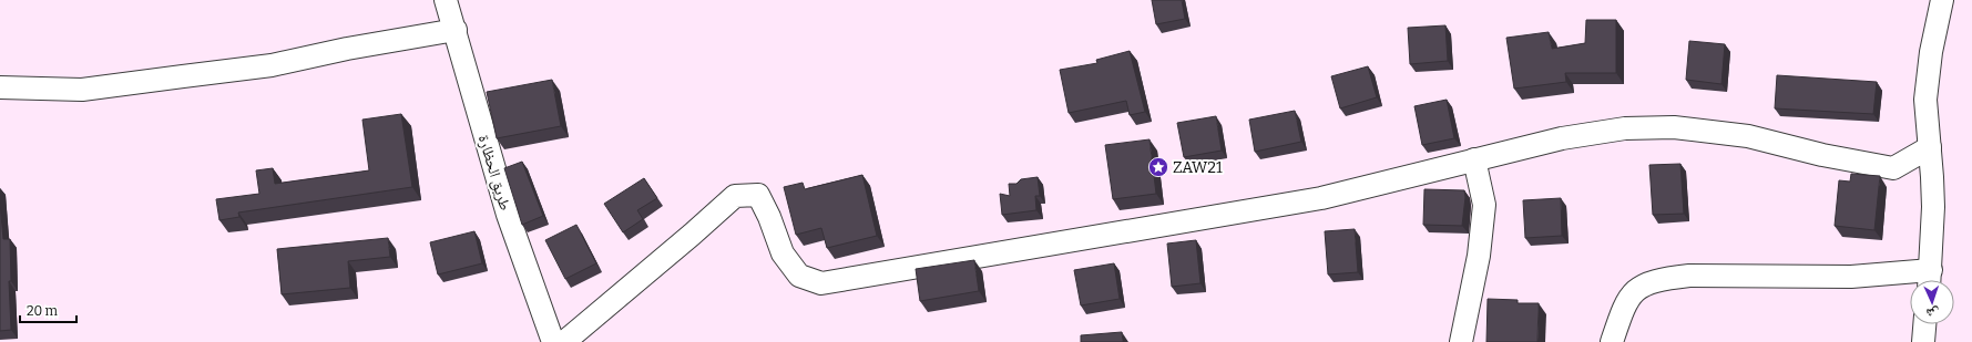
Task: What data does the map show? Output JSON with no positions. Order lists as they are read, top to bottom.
{
  "streets": {
    "street": ["طريق الحظارة"]
  },
  "places": {
    "place": ["ZAW21"]
  },
  "scale_bar": "20 m",
  "north": "bottom"
}
